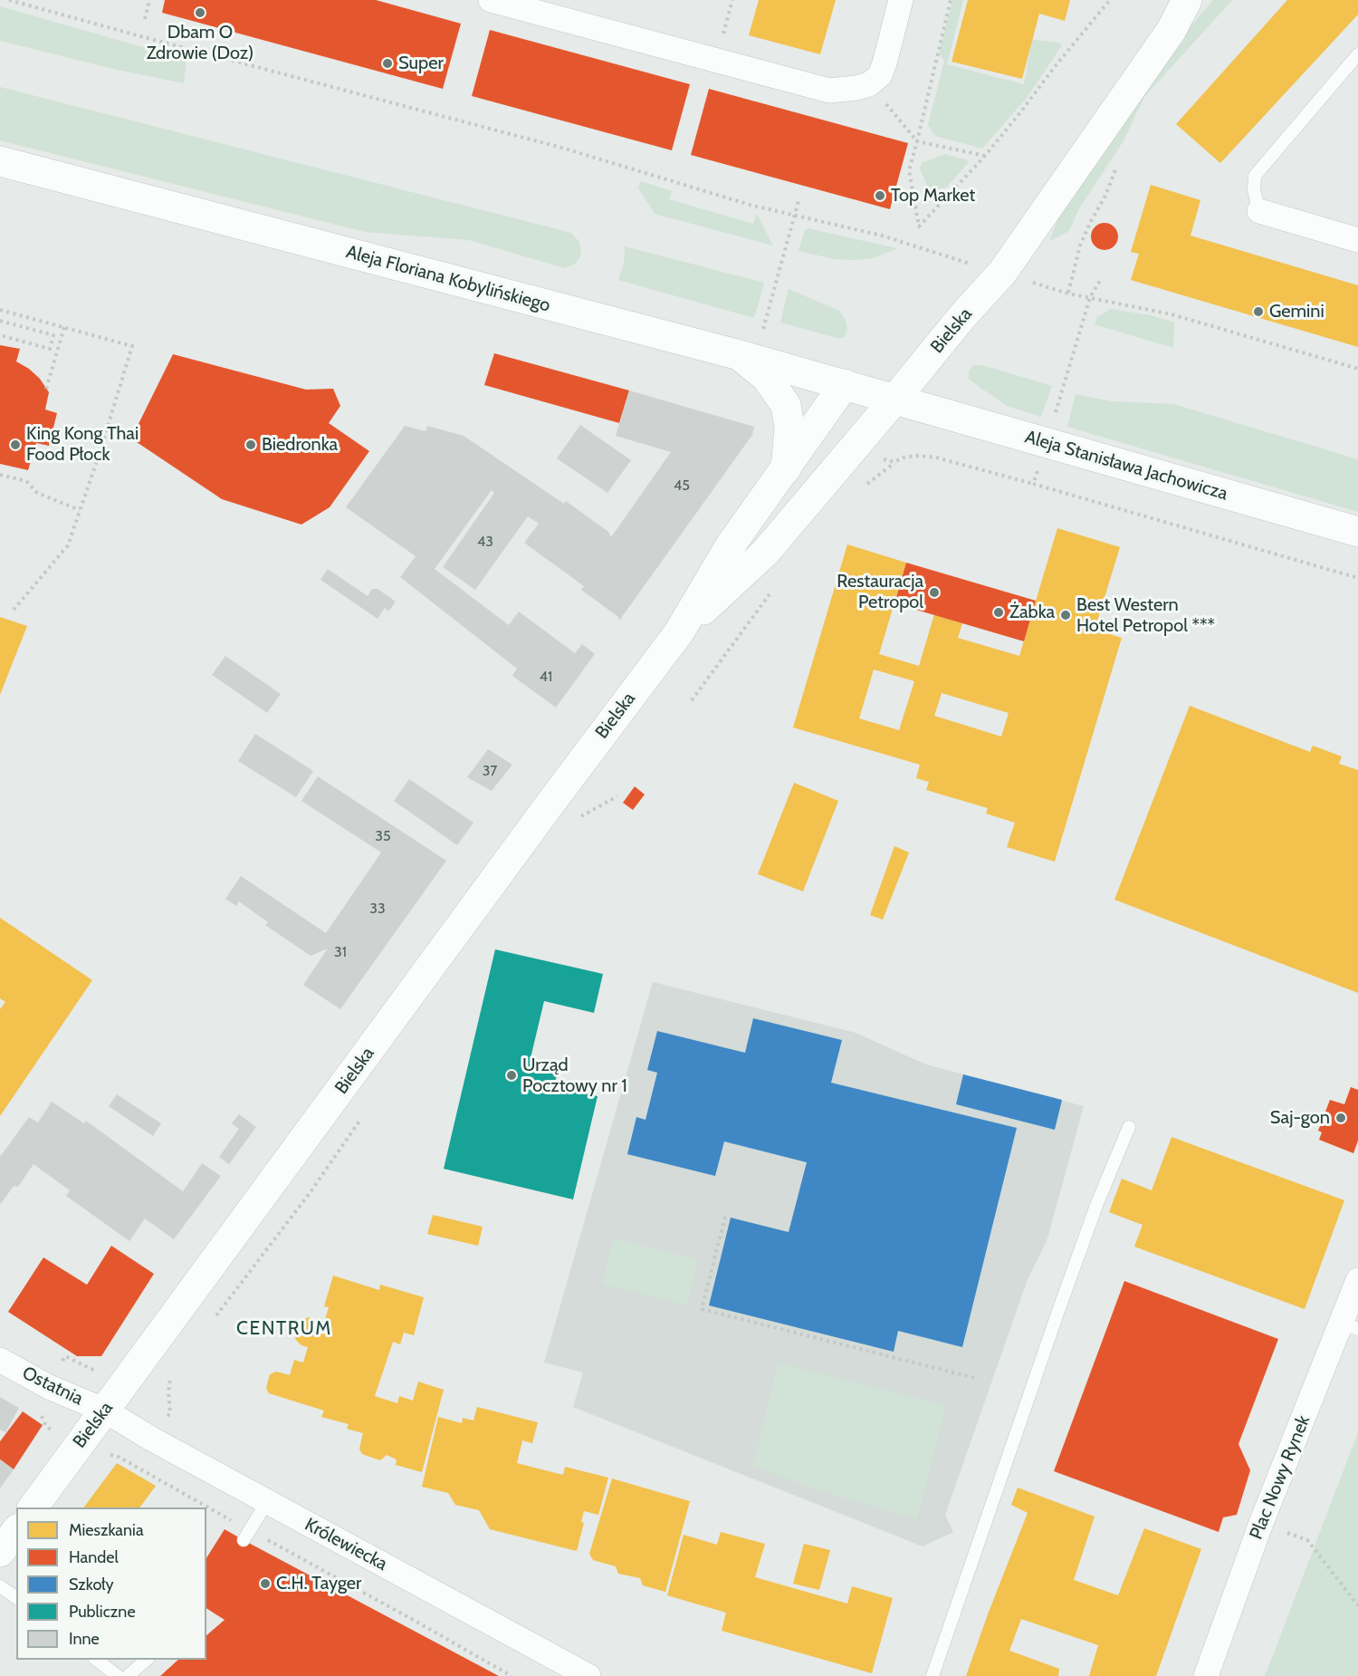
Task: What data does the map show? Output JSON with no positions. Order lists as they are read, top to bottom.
{
  "streets": {
    "main road": ["Aleja Floriana Kobylińskiego", "Bielska", "Aleja Stanisława Jachowicza"],
    "street": ["Ostatnia", "Plac Nowy Rynek", "Królewiecka"]
  },
  "crossings": [
    ["Aleja Floriana Kobylińskiego", "Bielska"],
    ["Aleja Floriana Kobylińskiego", "Aleja Stanisława Jachowicza"],
    ["Bielska", "Aleja Stanisława Jachowicza"],
    ["Bielska", "Ostatnia"],
    ["Bielska", "Królewiecka"],
    ["Ostatnia", "Królewiecka"]
  ],
  "districts": ["CENTRUM"],
  "places": [
    "Dbam O Zdrowie (Doz)",
    "Super",
    "Top Market",
    "Gemini",
    "King Kong Thai Food Płock",
    "Biedronka",
    "Restauracja Petropol",
    "Żabka",
    "Best Western Hotel Petropol ***",
    "Urząd Pocztowy nr 1",
    "Saj-gon",
    "C.H. Tayger"
  ],
  "house_numbers": [
    "45",
    "43",
    "41",
    "37",
    "35",
    "33",
    "31"
  ],
  "legend": [
    "Mieszkania",
    "Handel",
    "Szkoły",
    "Publiczne",
    "Inne"
  ]
}
